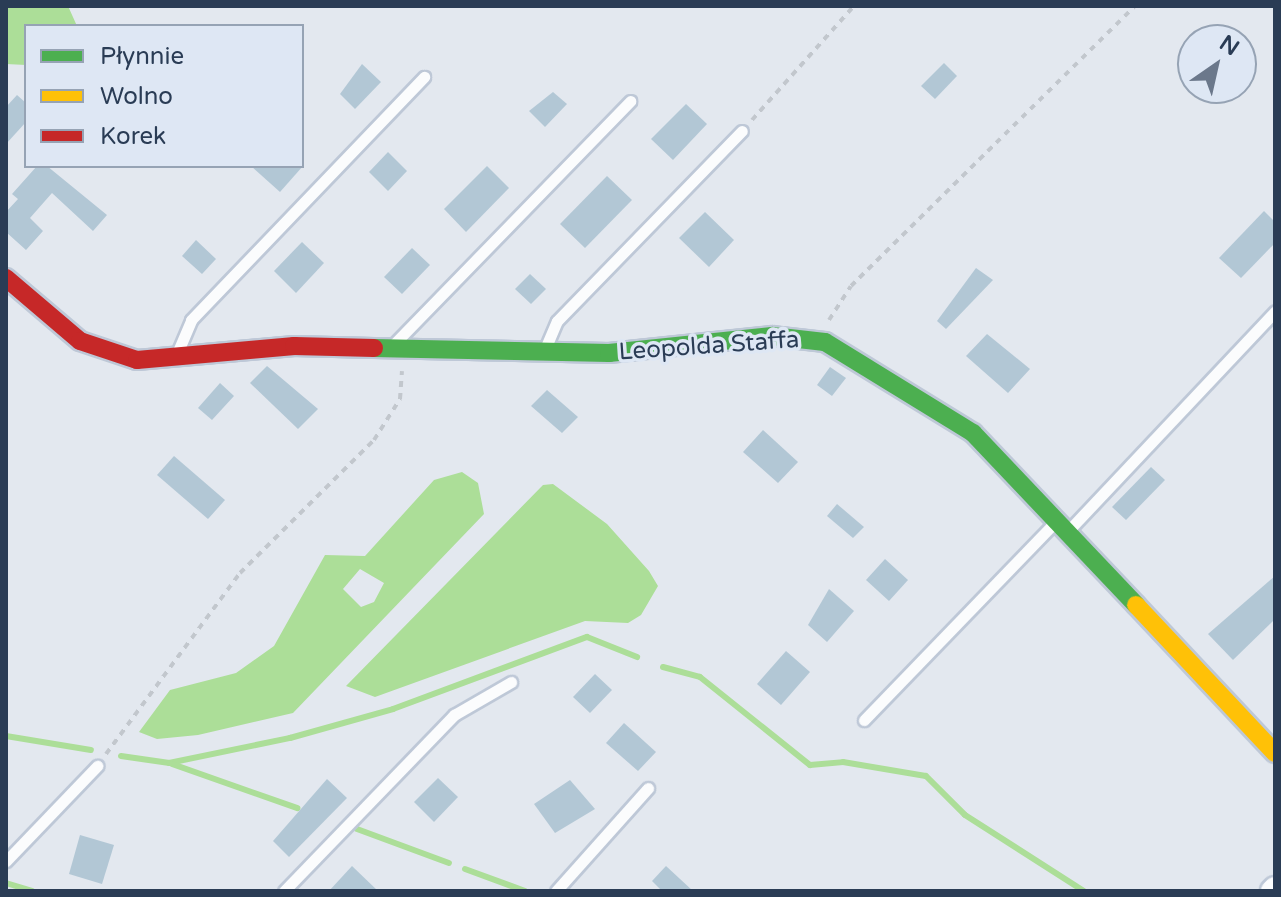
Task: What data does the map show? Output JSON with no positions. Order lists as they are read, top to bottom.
{
  "streets": {
    "street": ["Leopolda Staffa"]
  },
  "legend": ["Płynnie", "Wolno", "Korek"],
  "north": "top right"
}
